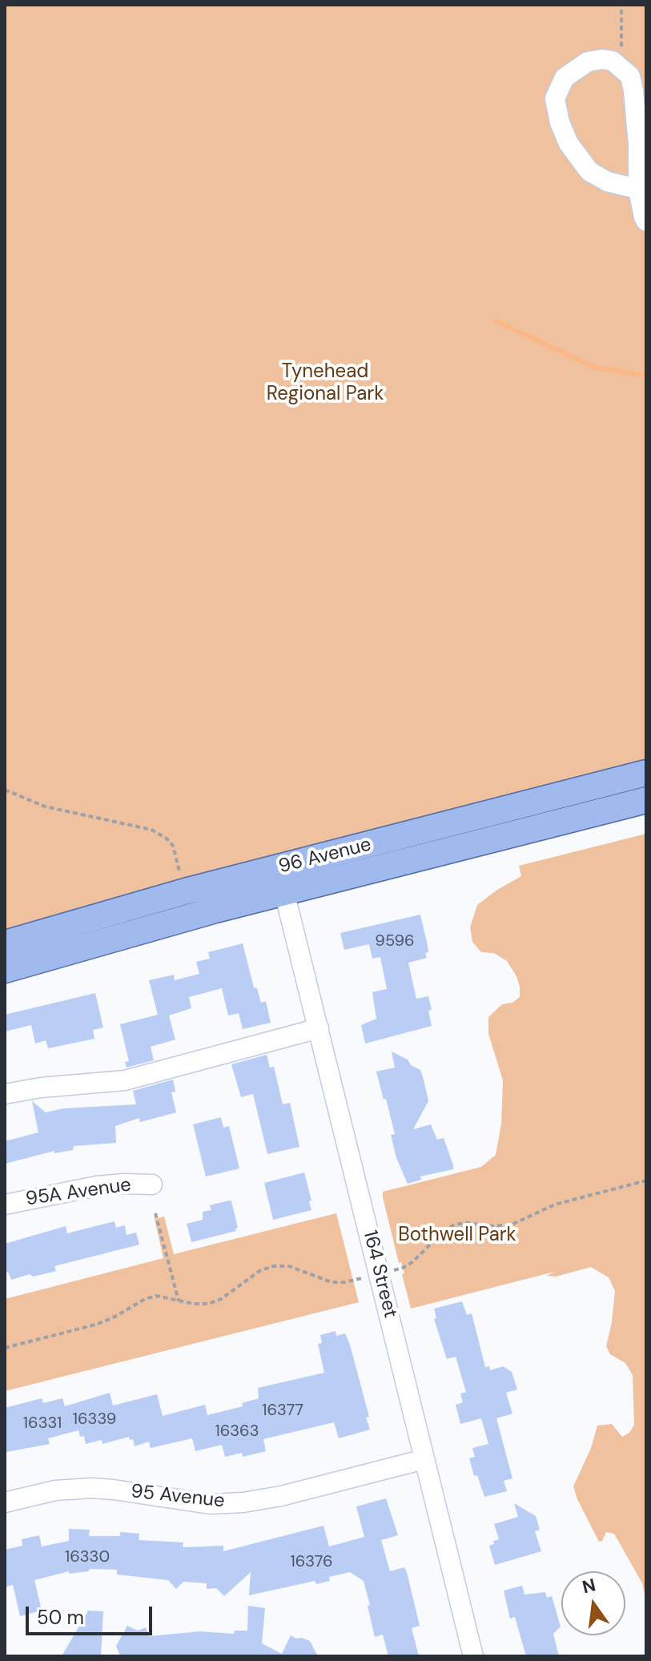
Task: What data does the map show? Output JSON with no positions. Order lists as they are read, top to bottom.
{
  "streets": {
    "main road": ["96 Avenue"],
    "street": ["95A Avenue", "164 Street", "95 Avenue"]
  },
  "crossings": [
    ["96 Avenue", "164 Street"],
    ["164 Street", "95 Avenue"]
  ],
  "parks": ["Tynehead Regional Park", "Bothwell Park"],
  "house_numbers": [
    "9596",
    "16377",
    "16339",
    "16331",
    "16363",
    "16330",
    "16376"
  ],
  "scale_bar": "50 m",
  "north": "top"
}
